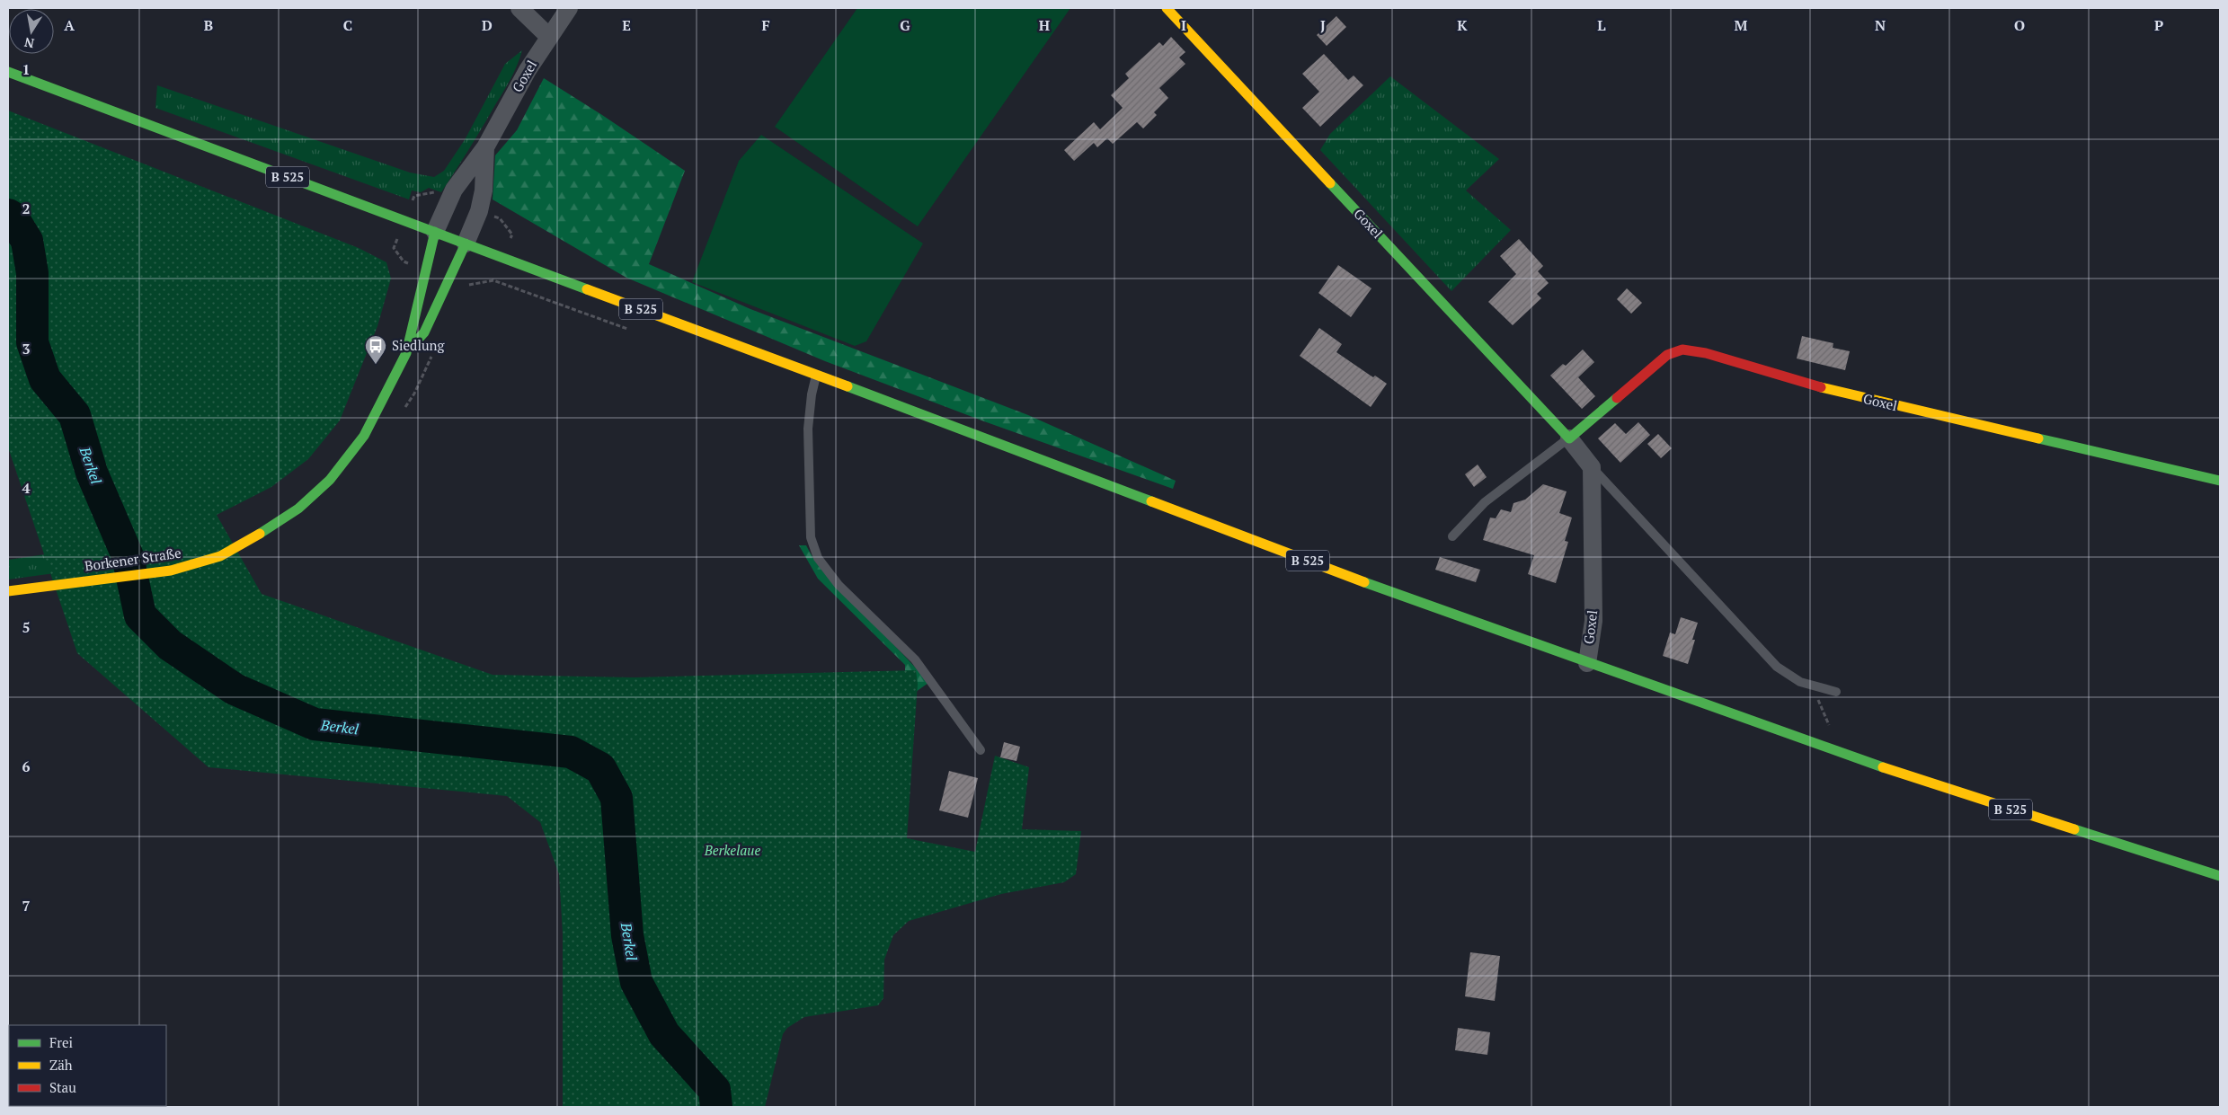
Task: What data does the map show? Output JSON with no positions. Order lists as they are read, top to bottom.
{
  "streets": {
    "main road": ["Goxel", "B 525", "Borkener Straße"]
  },
  "crossings": [
    ["Goxel", "B 525"],
    ["Goxel", "Borkener Straße"],
    ["B 525", "Borkener Straße"]
  ],
  "water": ["Berkel"],
  "parks": ["Berkelaue"],
  "places": {
    "bus stop": ["Siedlung"]
  },
  "legend": ["Frei", "Zäh", "Stau"],
  "north": "bottom",
  "grid": {
    "columns": [
      "A",
      "B",
      "C",
      "D",
      "E",
      "F",
      "G",
      "H",
      "I",
      "J",
      "K",
      "L",
      "M",
      "N",
      "O",
      "P"
    ],
    "rows": [
      "1",
      "2",
      "3",
      "4",
      "5",
      "6",
      "7"
    ]
  }
}
